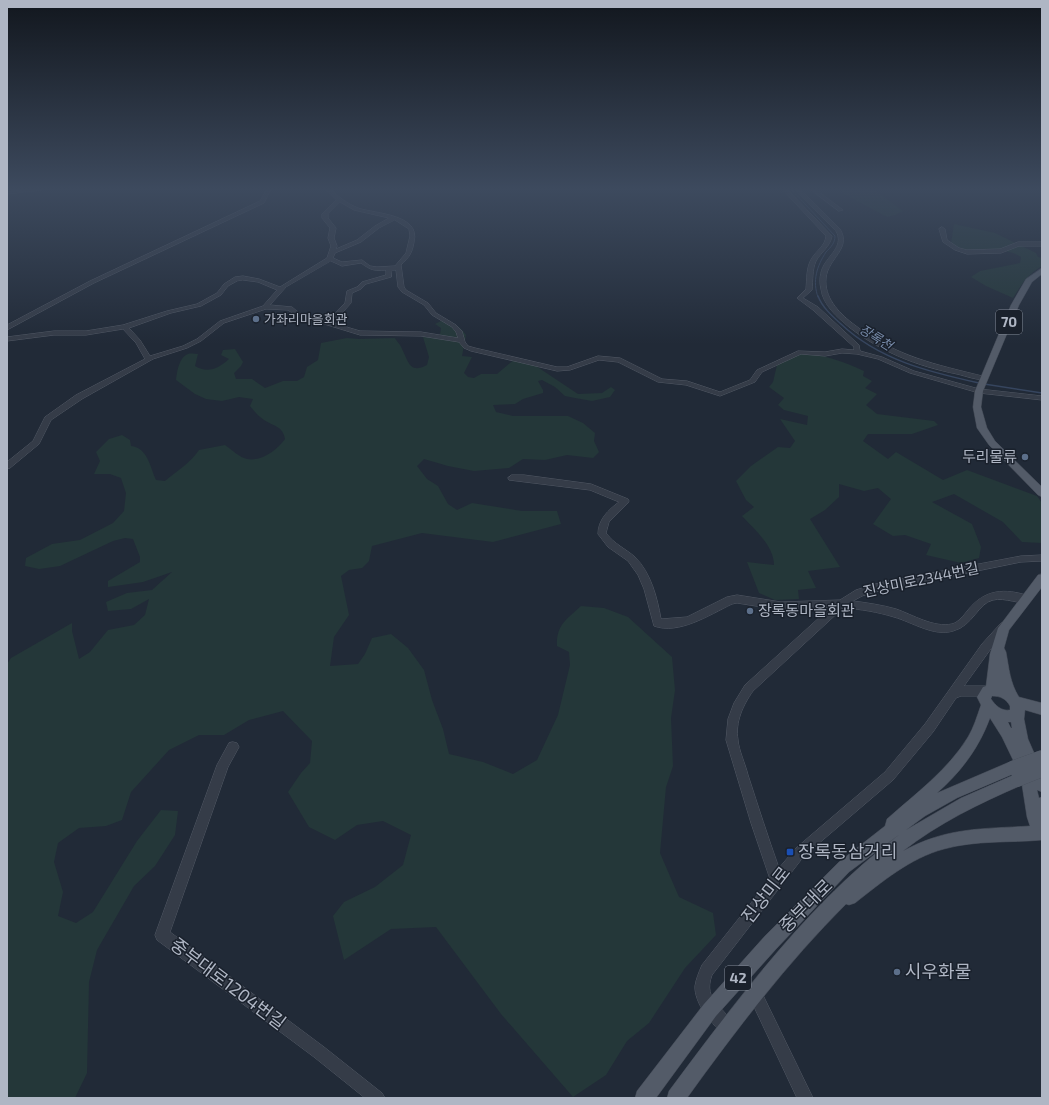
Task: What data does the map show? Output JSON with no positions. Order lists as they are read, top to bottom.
{
  "streets": {
    "main road": ["70", "중부대로", "42"],
    "street": ["진상미로2344번길", "진상미로", "중부대로1204번길"]
  },
  "crossings": [
    ["진상미로2344번길", "진상미로"],
    ["진상미로", "중부대로"],
    ["중부대로", "42"]
  ],
  "water": ["장록천"],
  "places": {
    "other": [
      "가좌리마을회관",
      "두리물류",
      "장록동마을회관",
      "시우화물"
    ],
    "transit": ["장록동삼거리"]
  }
}
